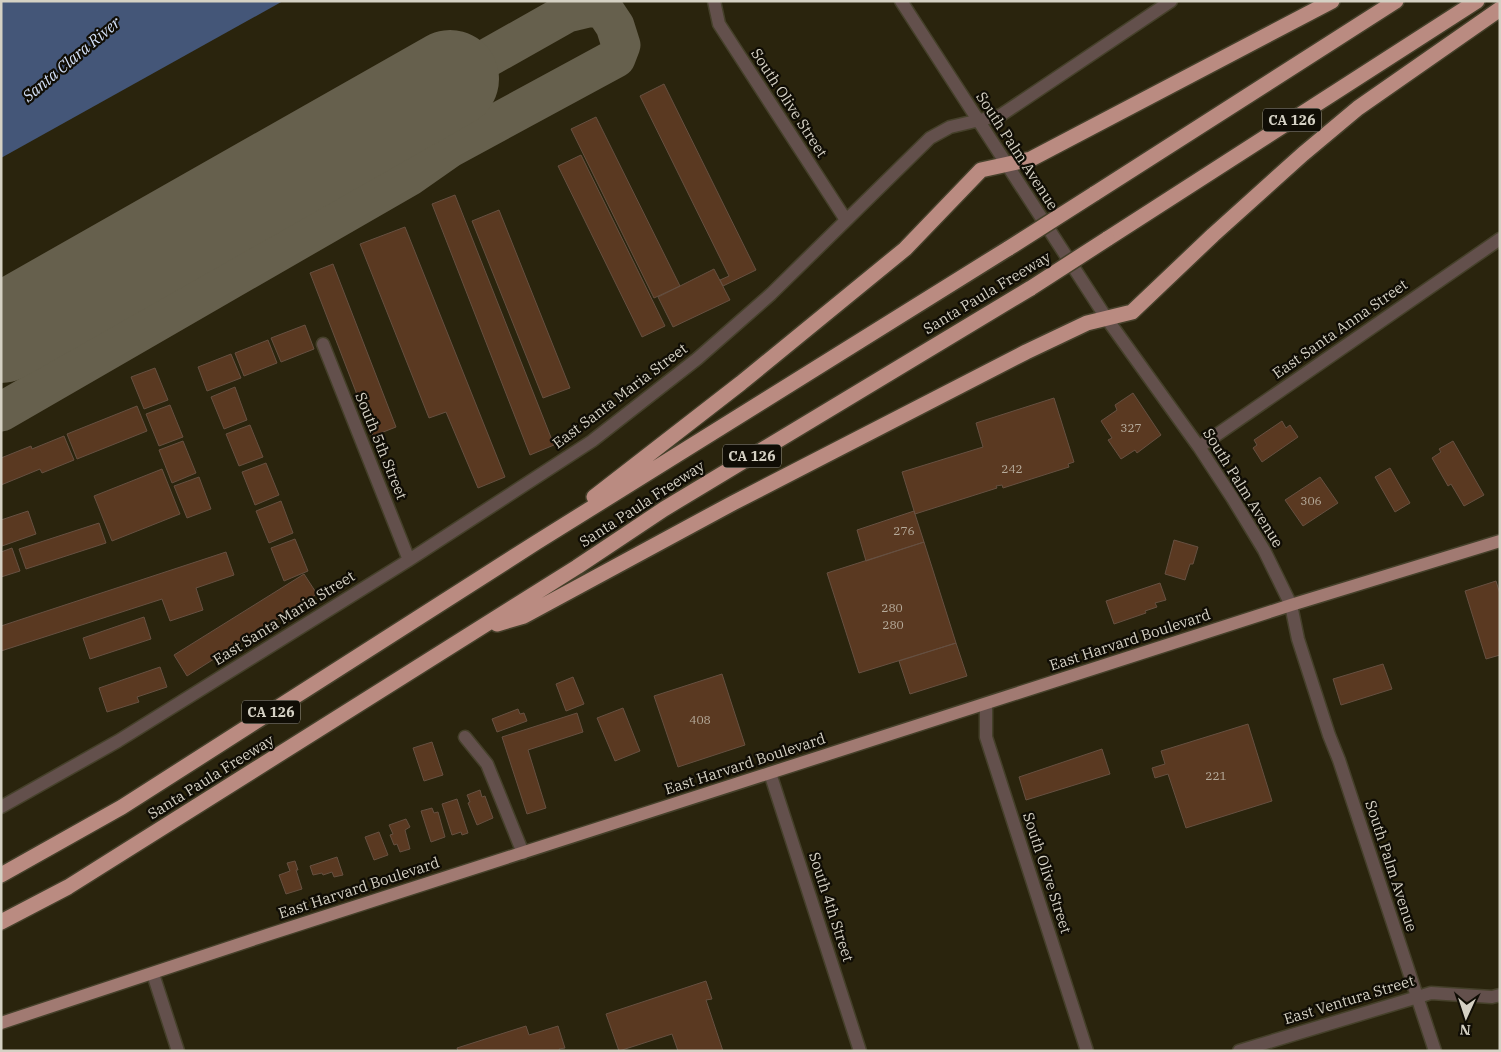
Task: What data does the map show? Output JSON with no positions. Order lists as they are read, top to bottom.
{
  "streets": {
    "highway": ["CA 126", "Santa Paula Freeway"],
    "main road": ["East Harvard Boulevard"],
    "street": [
      "South Olive Street",
      "South Palm Avenue",
      "East Santa Anna Street",
      "East Santa Maria Street",
      "South 5th Street",
      "South 4th Street",
      "East Ventura Street"
    ]
  },
  "crossings": [
    ["South Olive Street", "East Santa Maria Street"],
    ["South Olive Street", "East Harvard Boulevard"],
    ["South Palm Avenue", "East Santa Anna Street"],
    ["South Palm Avenue", "East Santa Maria Street"],
    ["South Palm Avenue", "East Harvard Boulevard"],
    ["South Palm Avenue", "East Ventura Street"],
    ["East Santa Maria Street", "South 5th Street"],
    ["East Harvard Boulevard", "South 4th Street"]
  ],
  "water": ["Santa Clara River"],
  "house_numbers": [
    "327",
    "242",
    "306",
    "276",
    "280",
    "280",
    "408",
    "221"
  ],
  "north": "bottom"
}
